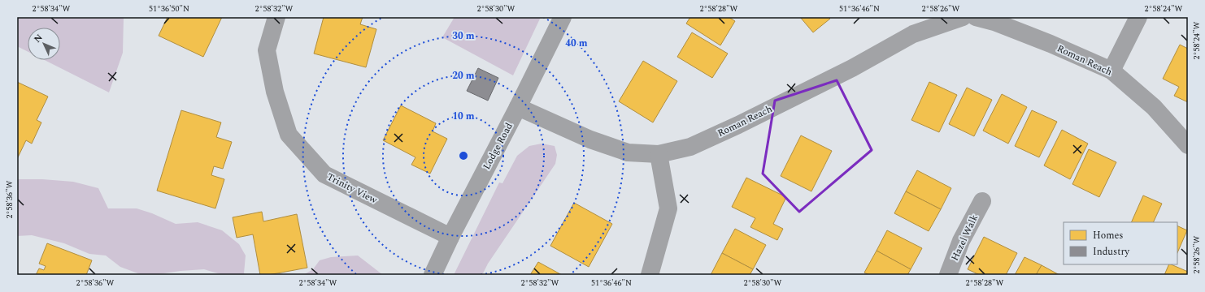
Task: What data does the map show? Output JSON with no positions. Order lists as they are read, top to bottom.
{
  "streets": {
    "street": [
      "Roman Reach",
      "Lodge Road",
      "Trinity View",
      "Hazel Walk"
    ]
  },
  "crossings": [
    ["Roman Reach", "Lodge Road"],
    ["Lodge Road", "Trinity View"]
  ],
  "legend": ["Homes", "Industry"],
  "north": "top left",
  "coordinates": [
    "2°58'34\"W",
    "51°36'50\"N",
    "2°58'32\"W",
    "2°58'30\"W",
    "2°58'28\"W",
    "51°36'46\"N",
    "2°58'26\"W",
    "2°58'24\"W",
    "2°58'36\"W"
  ],
  "rings": [
    "30 m",
    "40 m",
    "20 m",
    "10 m"
  ]
}
